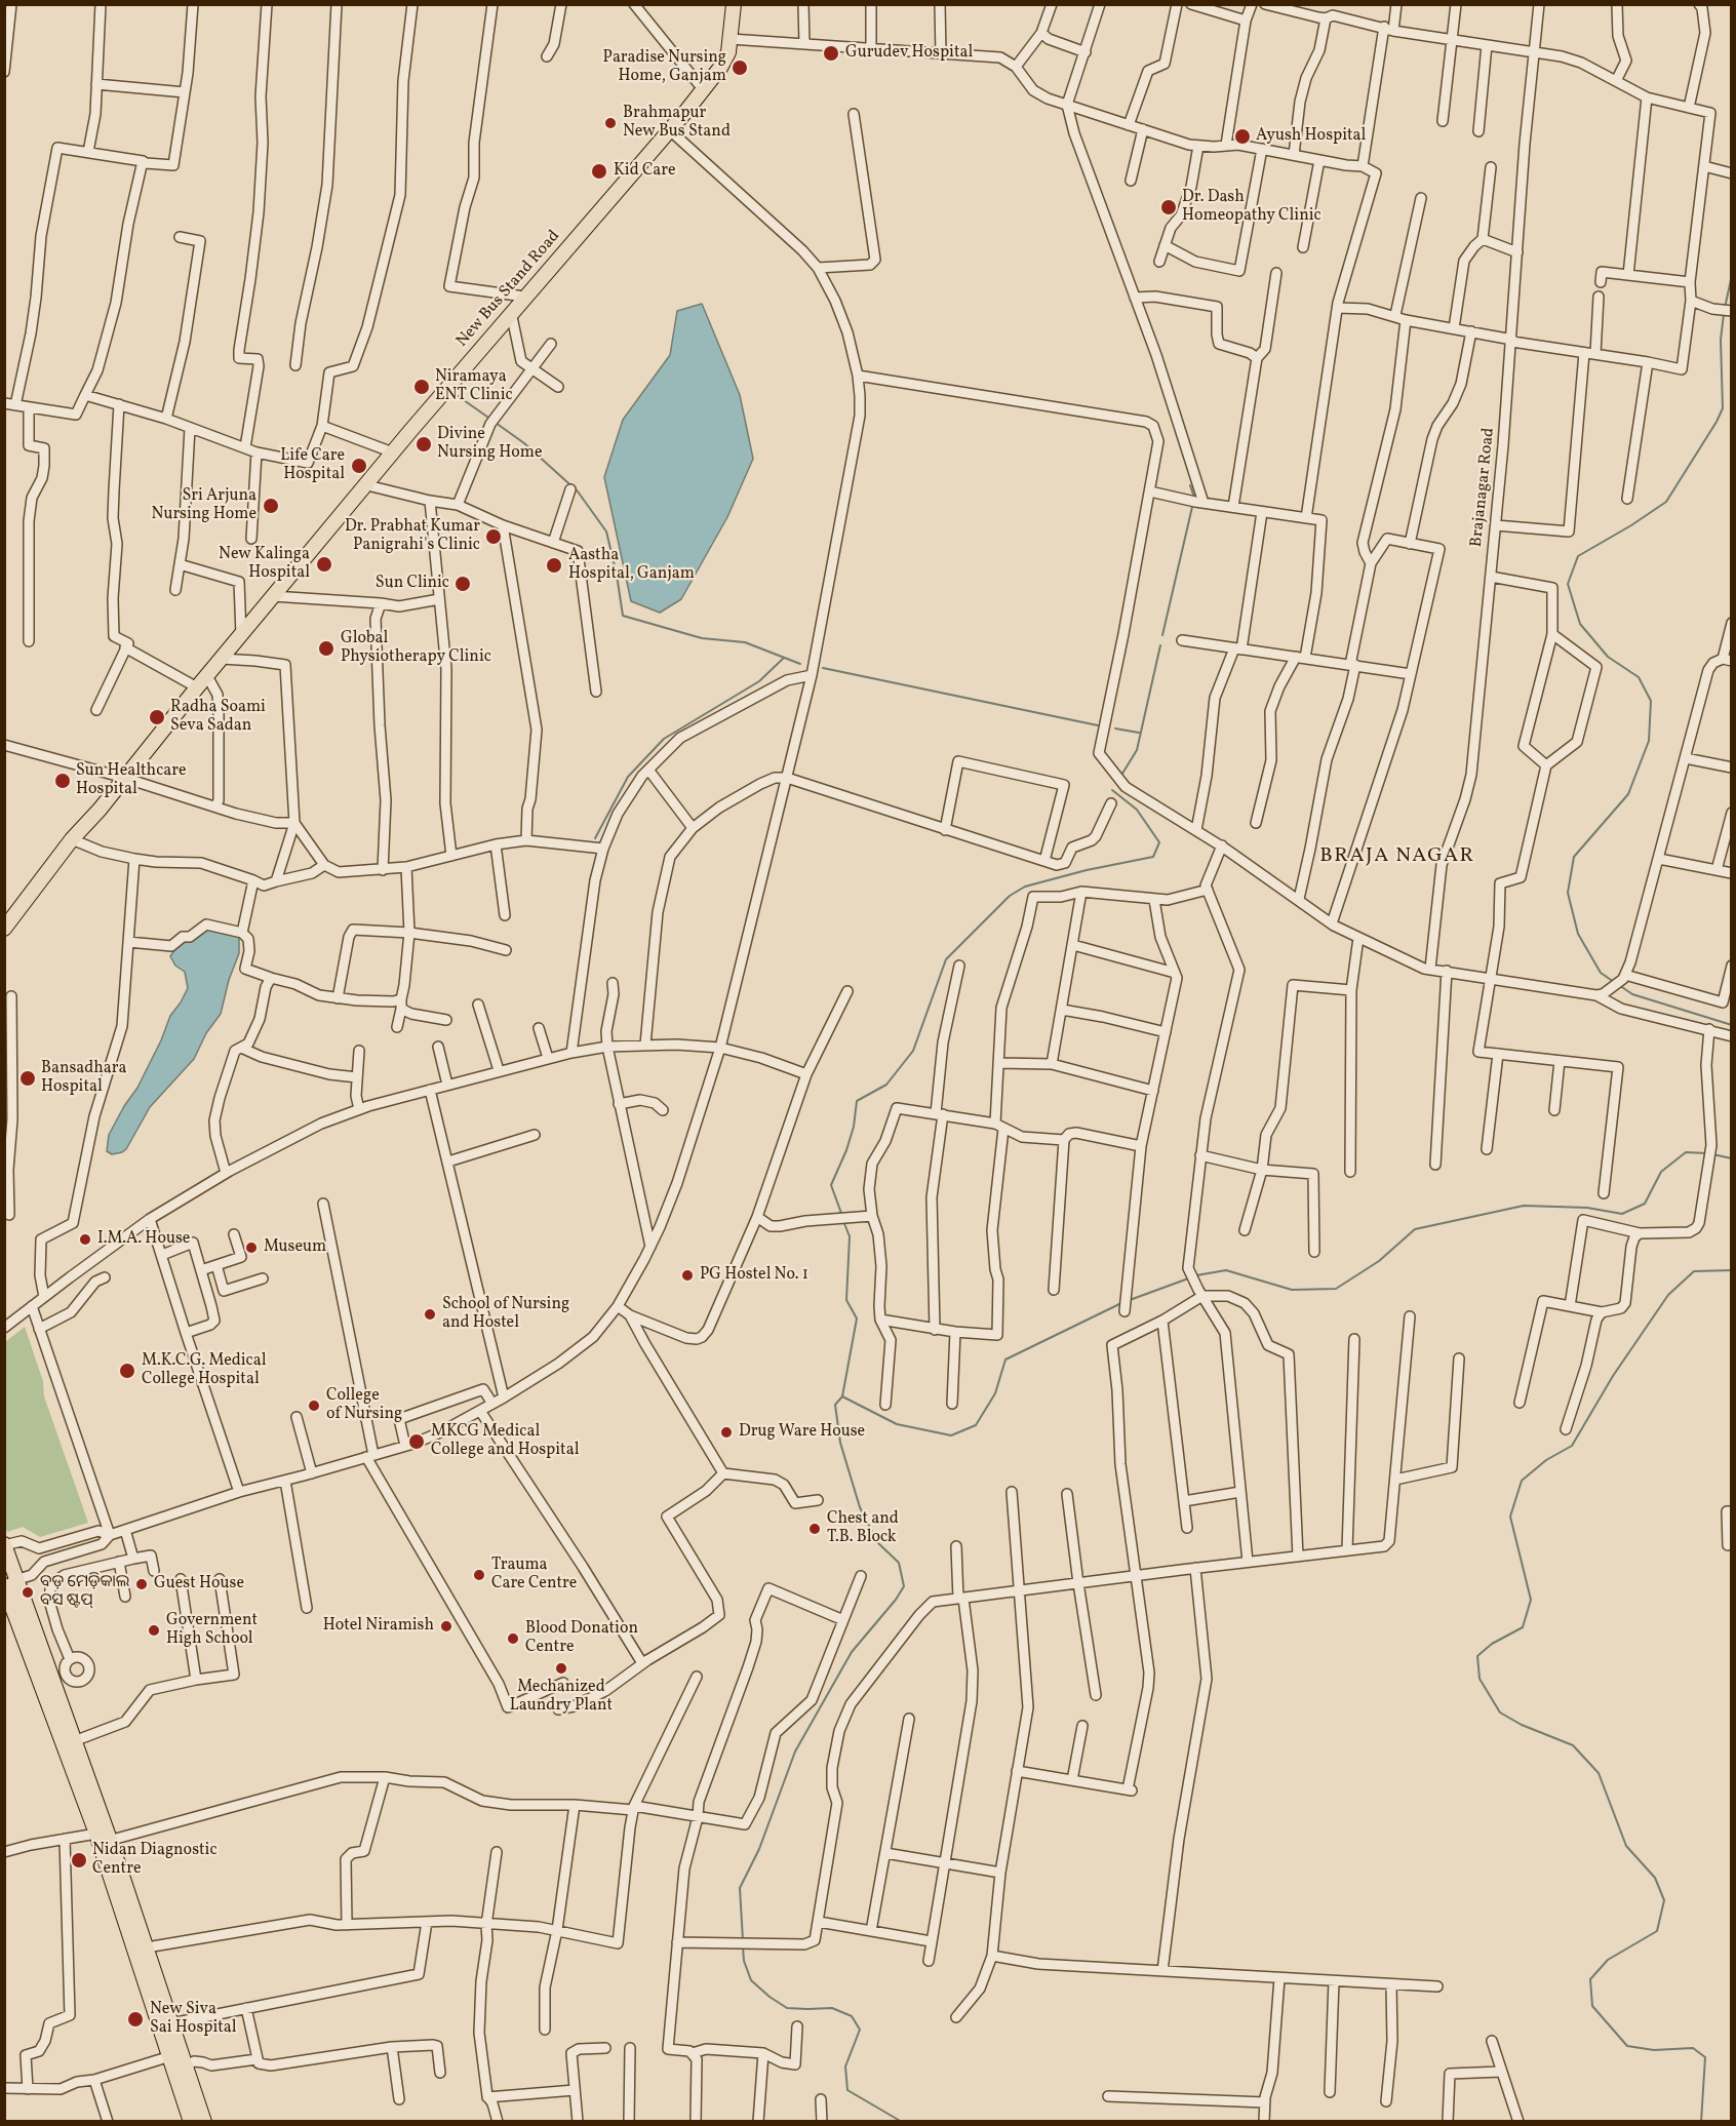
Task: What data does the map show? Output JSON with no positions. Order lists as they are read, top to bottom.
{
  "streets": {
    "highway": ["New Bus Stand Road"],
    "street": ["Brajanagar Road"]
  },
  "districts": ["BRAJA NAGAR"],
  "places": [
    "Gurudev Hospital",
    "Paradise Nursing Home, Ganjam",
    "Brahmapur New Bus Stand",
    "Ayush Hospital",
    "Kid Care",
    "Dr. Dash Homeopathy Clinic",
    "Niramaya ENT Clinic",
    "Divine Nursing Home",
    "Life Care Hospital",
    "Sri Arjuna Nursing Home",
    "Dr. Prabhat Kumar Panigrahi's Clinic",
    "New Kalinga Hospital",
    "Aastha Hospital, Ganjam",
    "Sun Clinic",
    "Global Physiotherapy Clinic",
    "Radha Soami Seva Sadan",
    "Sun Healthcare Hospital",
    "Bansadhara Hospital",
    "I.M.A. House",
    "Museum",
    "PG Hostel No. 1",
    "School of Nursing and Hostel",
    "M.K.C.G. Medical College Hospital",
    "College of Nursing",
    "Drug Ware House",
    "MKCG Medical College and Hospital",
    "Chest and T.B. Block",
    "Trauma Care Centre",
    "Guest House",
    "ବଡ଼ ମେଡ଼ିକାଲ ବସ ଷ୍ଟପ୍",
    "Hotel Niramish",
    "Government High School",
    "Blood Donation Centre",
    "Mechanized Laundry Plant",
    "Nidan Diagnostic Centre",
    "New Siva Sai Hospital"
  ]
}
